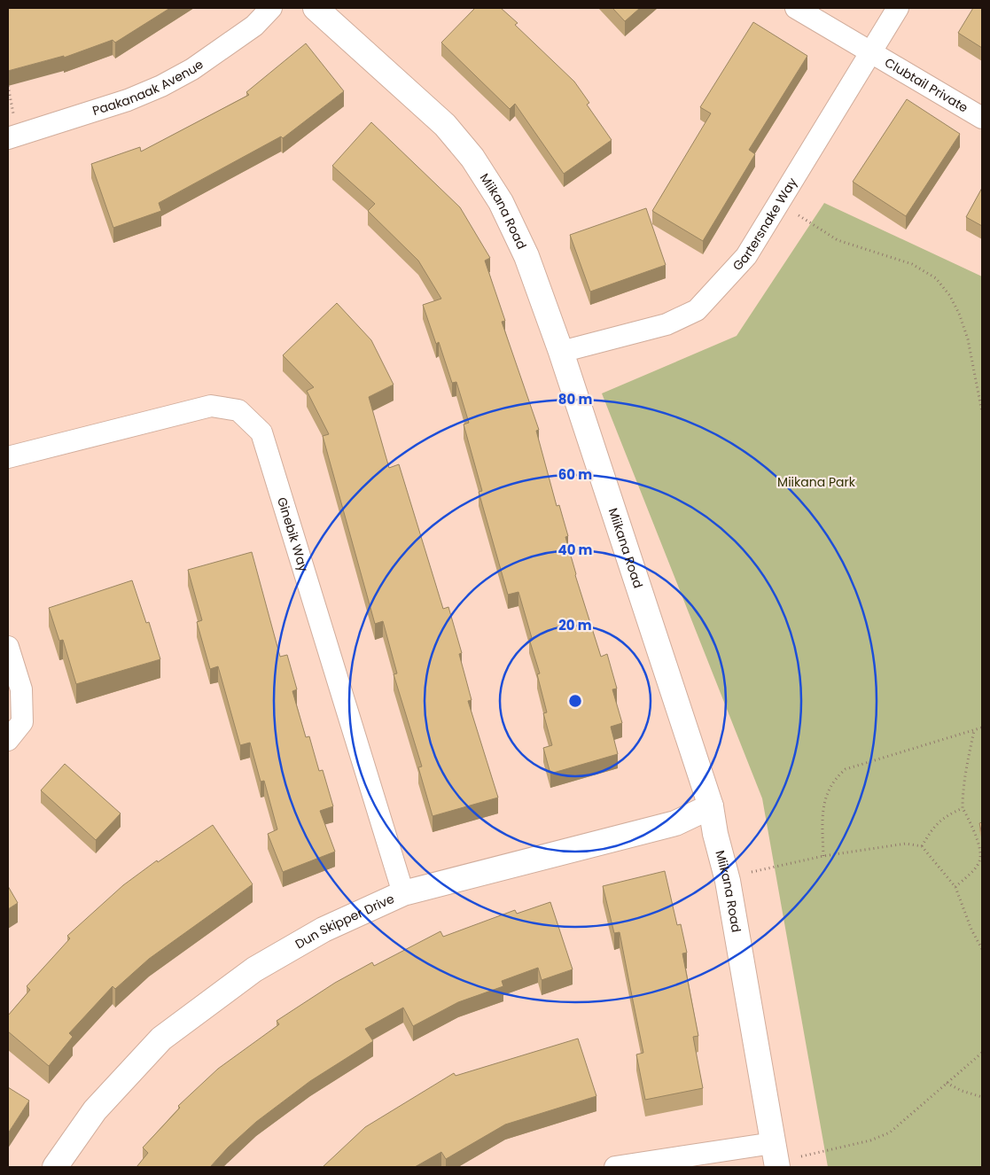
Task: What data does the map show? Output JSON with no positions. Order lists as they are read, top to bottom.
{
  "streets": {
    "street": [
      "Paakanaak Avenue",
      "Clubtail Private",
      "Miikana Road",
      "Gartersnake Way",
      "Ginebik Way",
      "Dun Skipper Drive"
    ]
  },
  "crossings": [
    ["Clubtail Private", "Gartersnake Way"],
    ["Miikana Road", "Gartersnake Way"],
    ["Miikana Road", "Dun Skipper Drive"],
    ["Ginebik Way", "Dun Skipper Drive"]
  ],
  "parks": ["Miikana Park"],
  "rings": [
    "80 m",
    "60 m",
    "40 m",
    "20 m"
  ]
}
